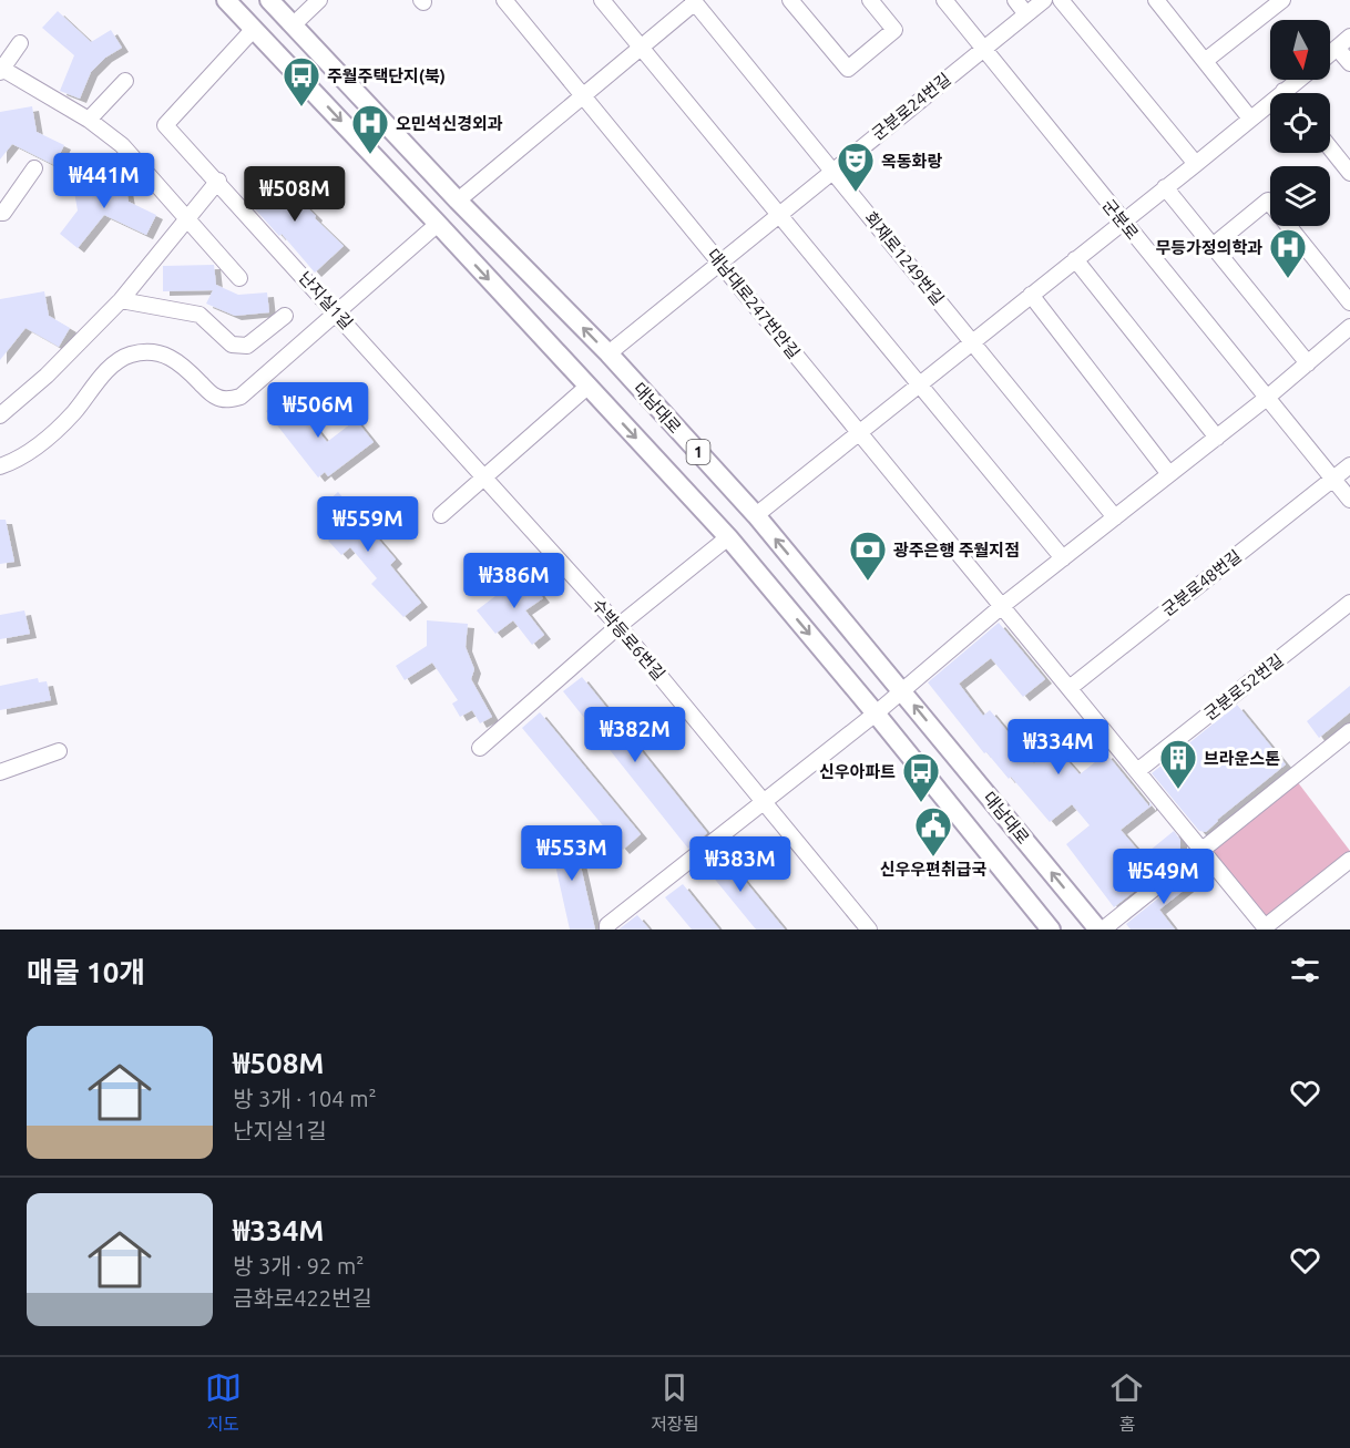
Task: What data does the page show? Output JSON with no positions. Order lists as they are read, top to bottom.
{
  "streets": {
    "main road": ["대남대로", "1"],
    "street": [
      "군분로24번길",
      "군분로",
      "회재로1249번길",
      "난지실1길",
      "대남대로247번안길",
      "군분로48번길",
      "수박등로6번길",
      "군분로52번길"
    ]
  },
  "crossings": [
    ["군분로24번길", "군분로"],
    ["군분로24번길", "회재로1249번길"],
    ["군분로24번길", "대남대로247번안길"],
    ["군분로24번길", "대남대로"],
    ["군분로", "군분로48번길"],
    ["난지실1길", "1"],
    ["난지실1길", "수박등로6번길"],
    ["대남대로247번안길", "군분로48번길"],
    ["대남대로247번안길", "군분로52번길"]
  ],
  "places": {
    "bus stop": ["주월주택단지(북)", "신우아파트"],
    "hospital": ["오민석신경외과", "무등가정의학과"],
    "theatre": ["옥동화랑"],
    "bank": ["광주은행 주월지점"],
    "building": ["브라운스톤"],
    "public building": ["신우우편취급국"]
  },
  "north": "bottom",
  "page": {
    "price": [
      "₩441M",
      "₩508M",
      "₩506M",
      "₩559M",
      "₩386M",
      "₩382M",
      "₩334M",
      "₩553M",
      "₩383M",
      "₩549M"
    ],
    "heading": "매물 10개",
    "list": [
      {
        "name": "₩508M",
        "note": "방 3개 · 104 m² · 난지실1길"
      },
      {
        "name": "₩334M",
        "note": "방 3개 · 92 m² · 금화로422번길"
      }
    ],
    "tabs": ["지도", "저장됨", "홈"]
  }
}
